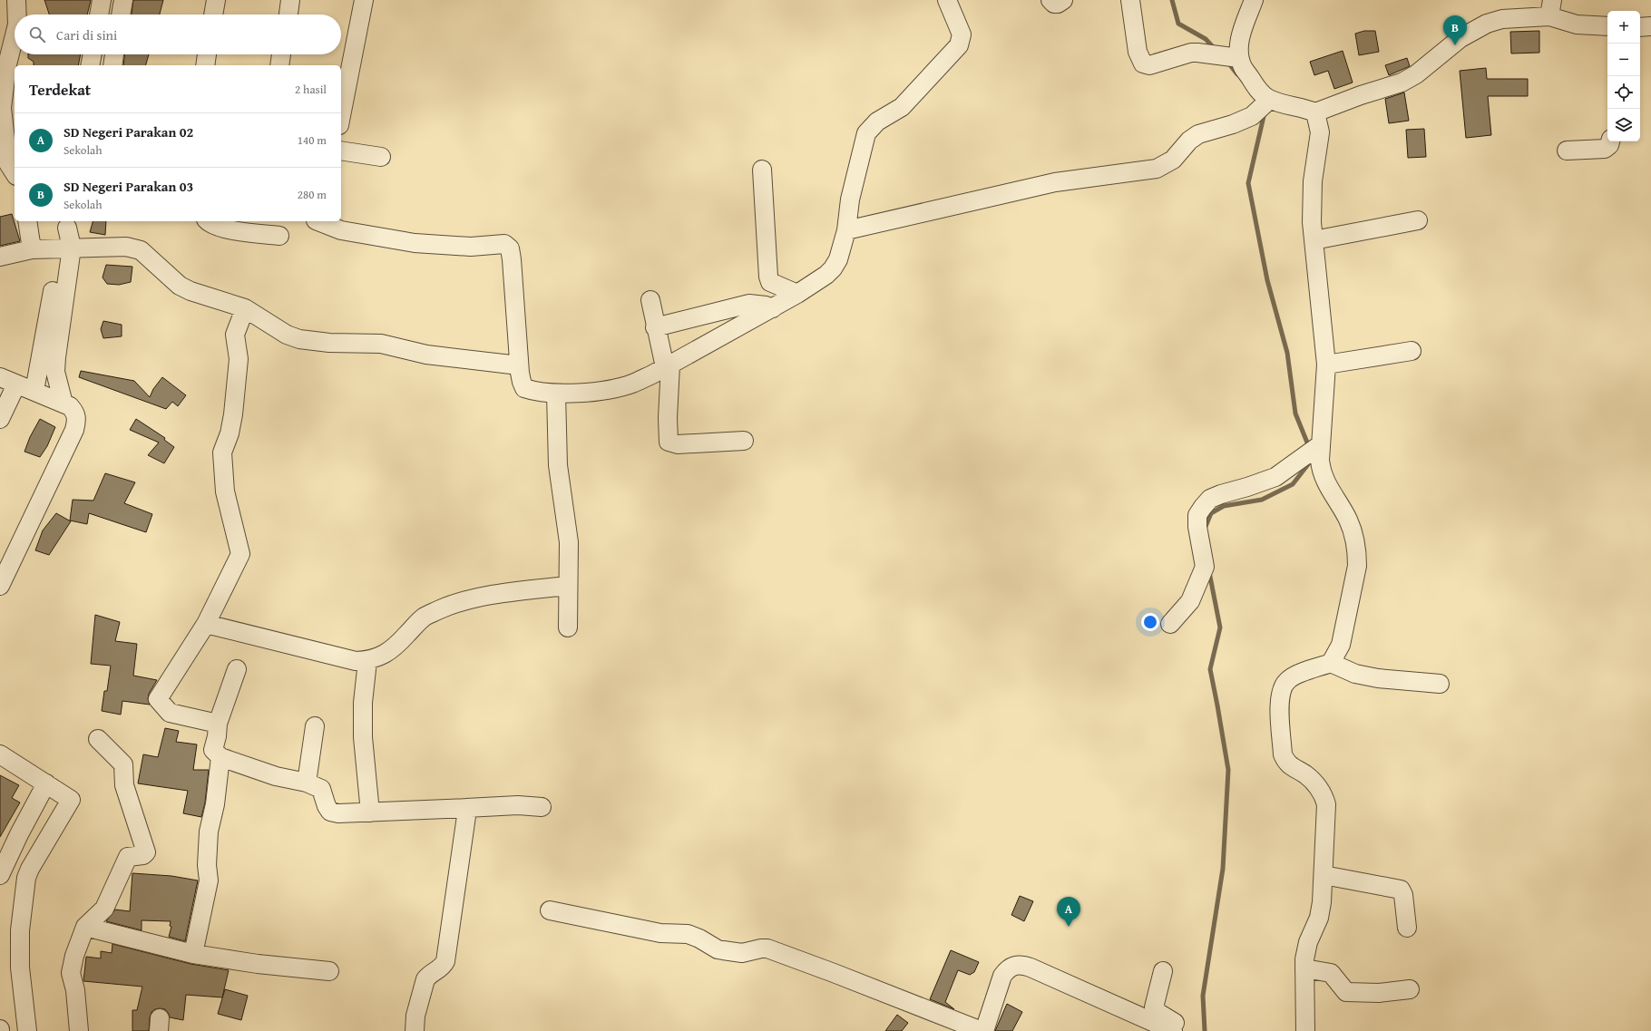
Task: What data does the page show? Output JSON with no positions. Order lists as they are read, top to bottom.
{
  "page": {
    "map_buttons": ["+", "−"],
    "search": "Cari di sini",
    "pins": ["B", "A"],
    "heading": ["Terdekat", "2 hasil"],
    "list": [
      {
        "mark": "A",
        "name": "SD Negeri Parakan 02",
        "note": "Sekolah",
        "value": "140 m"
      },
      {
        "mark": "B",
        "name": "SD Negeri Parakan 03",
        "note": "Sekolah",
        "value": "280 m"
      }
    ]
  }
}
